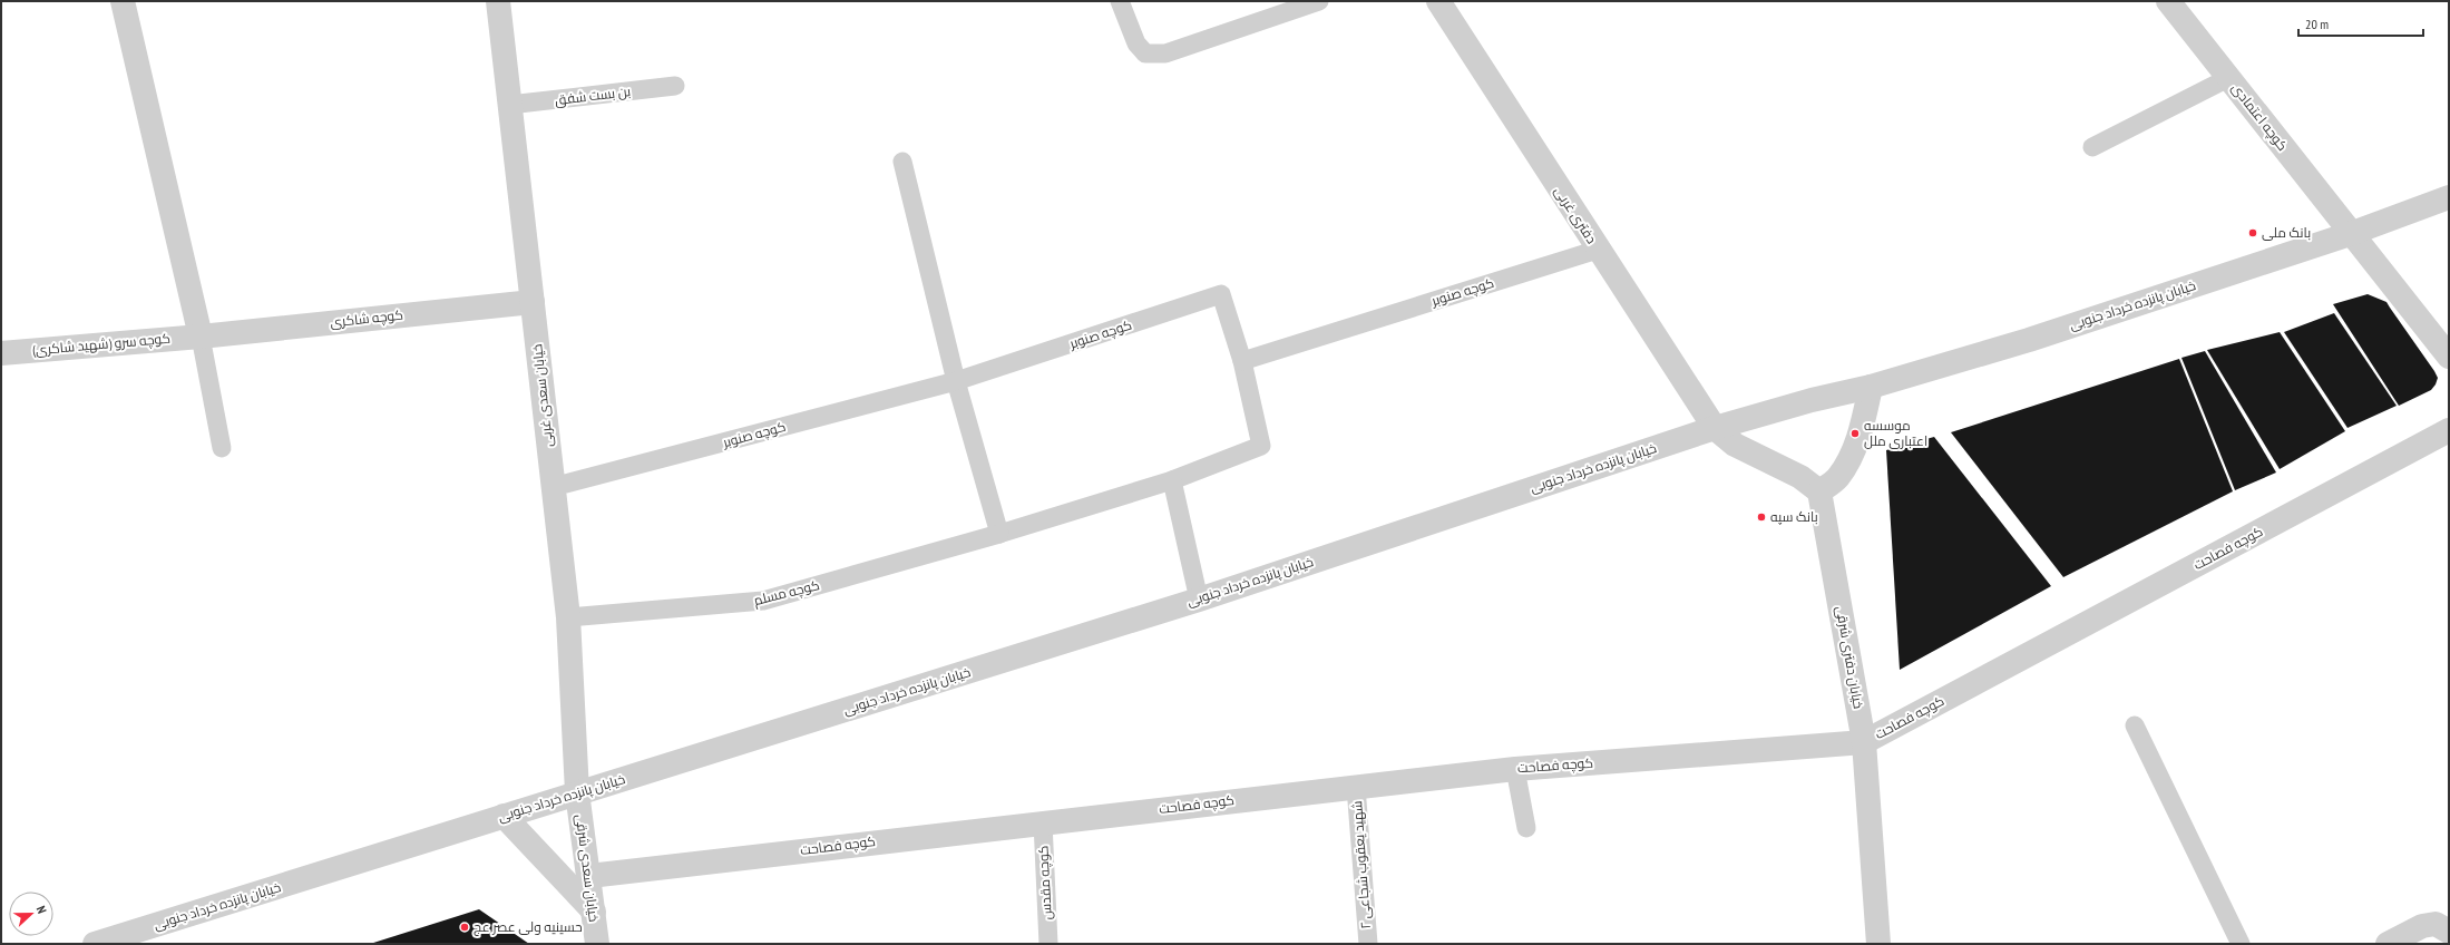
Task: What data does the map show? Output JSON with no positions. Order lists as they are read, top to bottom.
{
  "streets": {
    "street": [
      "کوچه اعتمادی",
      "دفتری غربی",
      "خیابان پانزده خرداد جنوبی",
      "کوچه شاکری",
      "کوچه سرو (شهید شاکری)",
      "خیابان سعدی غربی",
      "کوچه فصاحت",
      "خیابان دفتری شرقی",
      "خیابان سعدی شرقی"
    ],
    "lane": [
      "بن بست شفق",
      "کوچه صنوبر",
      "کوچه مسلم",
      "شهید یعقوب شجاعی ۲",
      "کوچه مقدس"
    ]
  },
  "crossings": [
    ["بن بست شفق", "خیابان سعدی غربی"],
    ["کوچه اعتمادی", "خیابان پانزده خرداد جنوبی"],
    ["دفتری غربی", "کوچه صنوبر"],
    ["دفتری غربی", "خیابان پانزده خرداد جنوبی"],
    ["دفتری غربی", "خیابان دفتری شرقی"],
    ["کوچه صنوبر", "خیابان سعدی غربی"],
    ["کوچه صنوبر", "کوچه مسلم"],
    ["خیابان پانزده خرداد جنوبی", "خیابان سعدی غربی"],
    ["خیابان پانزده خرداد جنوبی", "خیابان سعدی شرقی"],
    ["کوچه شاکری", "کوچه سرو (شهید شاکری)"],
    ["کوچه شاکری", "خیابان سعدی غربی"],
    ["خیابان سعدی غربی", "کوچه مسلم"],
    ["خیابان سعدی غربی", "خیابان سعدی شرقی"],
    ["کوچه فصاحت", "خیابان دفتری شرقی"],
    ["کوچه فصاحت", "شهید یعقوب شجاعی ۲"],
    ["کوچه فصاحت", "خیابان سعدی شرقی"],
    ["کوچه فصاحت", "کوچه مقدس"]
  ],
  "places": [
    "بانک ملی",
    "موسسه اعتباری ملل",
    "بانک سپه",
    "حسینیه ولی عصر عج"
  ],
  "scale_bar": "20 m",
  "north": "right"
}
